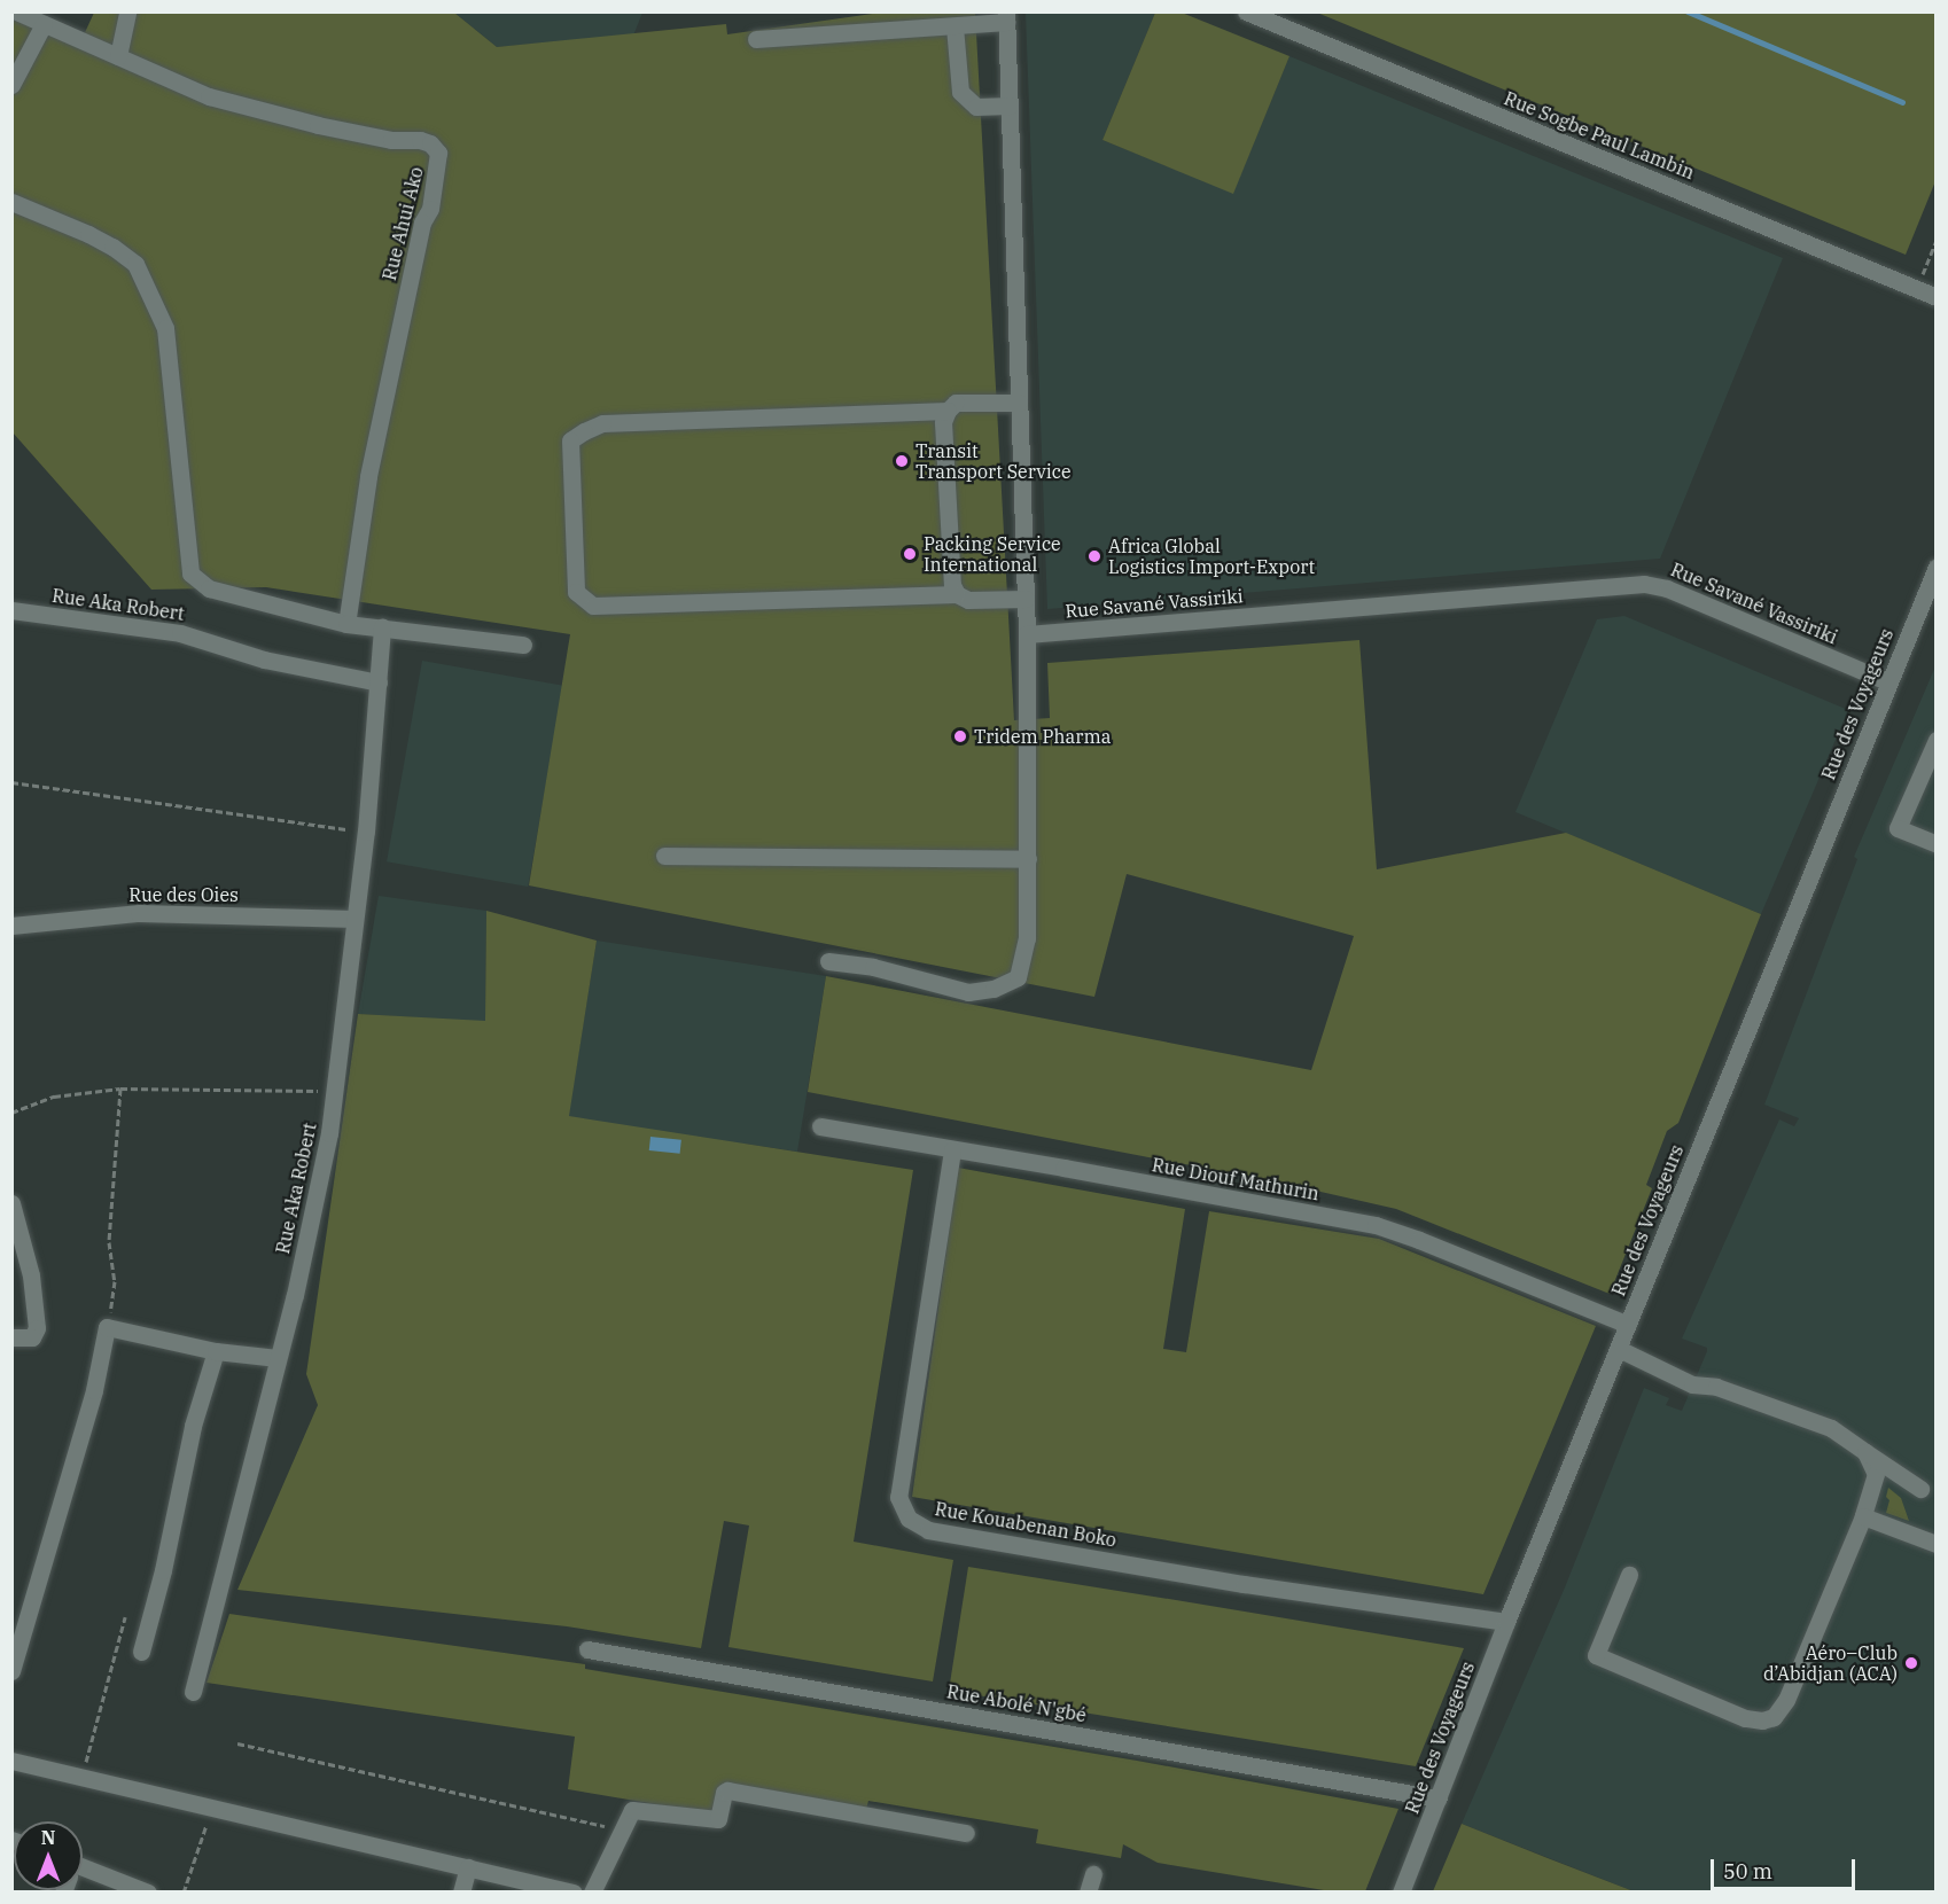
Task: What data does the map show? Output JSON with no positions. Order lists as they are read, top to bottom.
{
  "streets": {
    "street": [
      "Rue Sogbe Paul Lambin",
      "Rue Ahui Ako",
      "Rue Savané Vassiriki",
      "Rue Aka Robert",
      "Rue des Voyageurs",
      "Rue des Oies",
      "Rue Diouf Mathurin",
      "Rue Kouabenan Boko",
      "Rue Abolé N'gbé"
    ]
  },
  "crossings": [
    ["Rue Savané Vassiriki", "Rue des Voyageurs"],
    ["Rue Aka Robert", "Rue des Oies"],
    ["Rue des Voyageurs", "Rue Diouf Mathurin"],
    ["Rue des Voyageurs", "Rue Kouabenan Boko"],
    ["Rue des Voyageurs", "Rue Abolé N'gbé"],
    ["Rue Diouf Mathurin", "Rue Kouabenan Boko"]
  ],
  "places": [
    "Transit Transport Service",
    "Packing Service International",
    "Africa Global Logistics Import-Export",
    "Tridem Pharma",
    "Aéro–Club d’Abidjan (ACA)"
  ],
  "scale_bar": "50 m",
  "north": "top"
}
